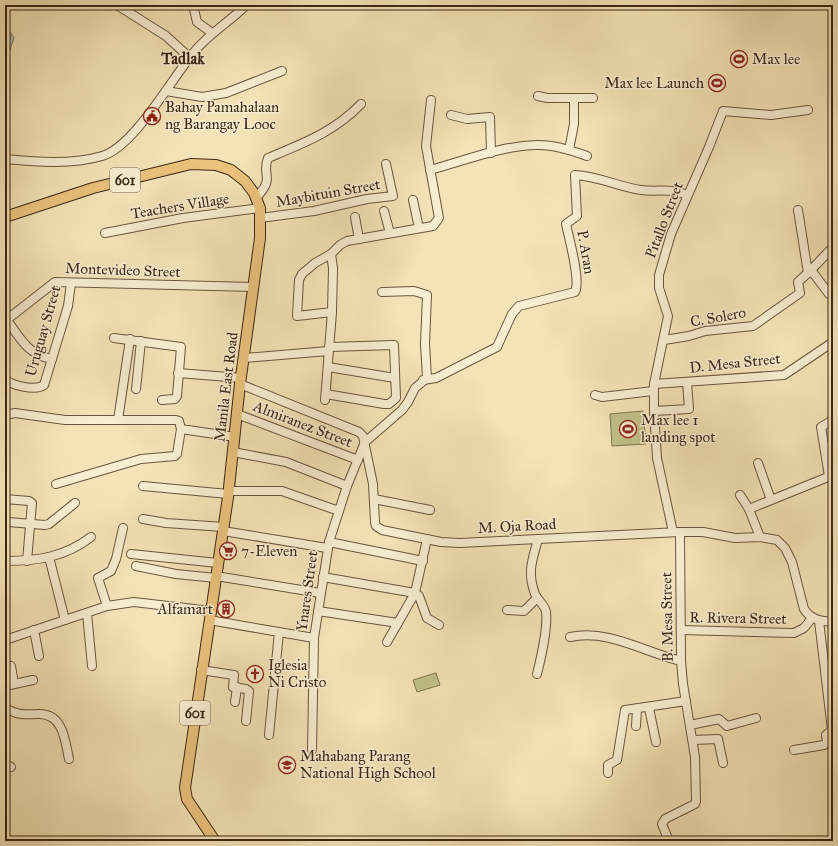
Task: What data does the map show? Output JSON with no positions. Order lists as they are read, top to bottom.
{
  "streets": {
    "main road": ["601", "Manila East Road"],
    "street": [
      "Maybituin Street",
      "Teachers Village",
      "Pitallo Street",
      "P. Aran",
      "Montevideo Street",
      "C. Solero",
      "Uruguay Street",
      "D. Mesa Street",
      "Almiranez Street",
      "M. Oja Road",
      "Ynares Street",
      "B. Mesa Street",
      "R. Rivera Street"
    ]
  },
  "crossings": [
    ["Maybituin Street", "Teachers Village"],
    ["Maybituin Street", "Manila East Road"],
    ["Teachers Village", "Manila East Road"],
    ["Pitallo Street", "P. Aran"],
    ["Pitallo Street", "C. Solero"],
    ["Pitallo Street", "D. Mesa Street"],
    ["Pitallo Street", "M. Oja Road"],
    ["Pitallo Street", "B. Mesa Street"],
    ["Montevideo Street", "Uruguay Street"],
    ["Montevideo Street", "Manila East Road"],
    ["Manila East Road", "Almiranez Street"],
    ["Almiranez Street", "Ynares Street"],
    ["M. Oja Road", "Ynares Street"],
    ["M. Oja Road", "B. Mesa Street"],
    ["M. Oja Road", "R. Rivera Street"],
    ["B. Mesa Street", "R. Rivera Street"]
  ],
  "districts": ["Tadlak"],
  "places": {
    "sports": ["Max lee", "Max lee Launch", "Max lee 1 landing spot"],
    "public building": ["Bahay Pamahalaan ng Barangay Looc"],
    "supermarket": ["7-Eleven"],
    "building": ["Alfamart"],
    "church": ["Iglesia Ni Cristo"],
    "school or university": ["Mahabang Parang National High School"]
  }
}
